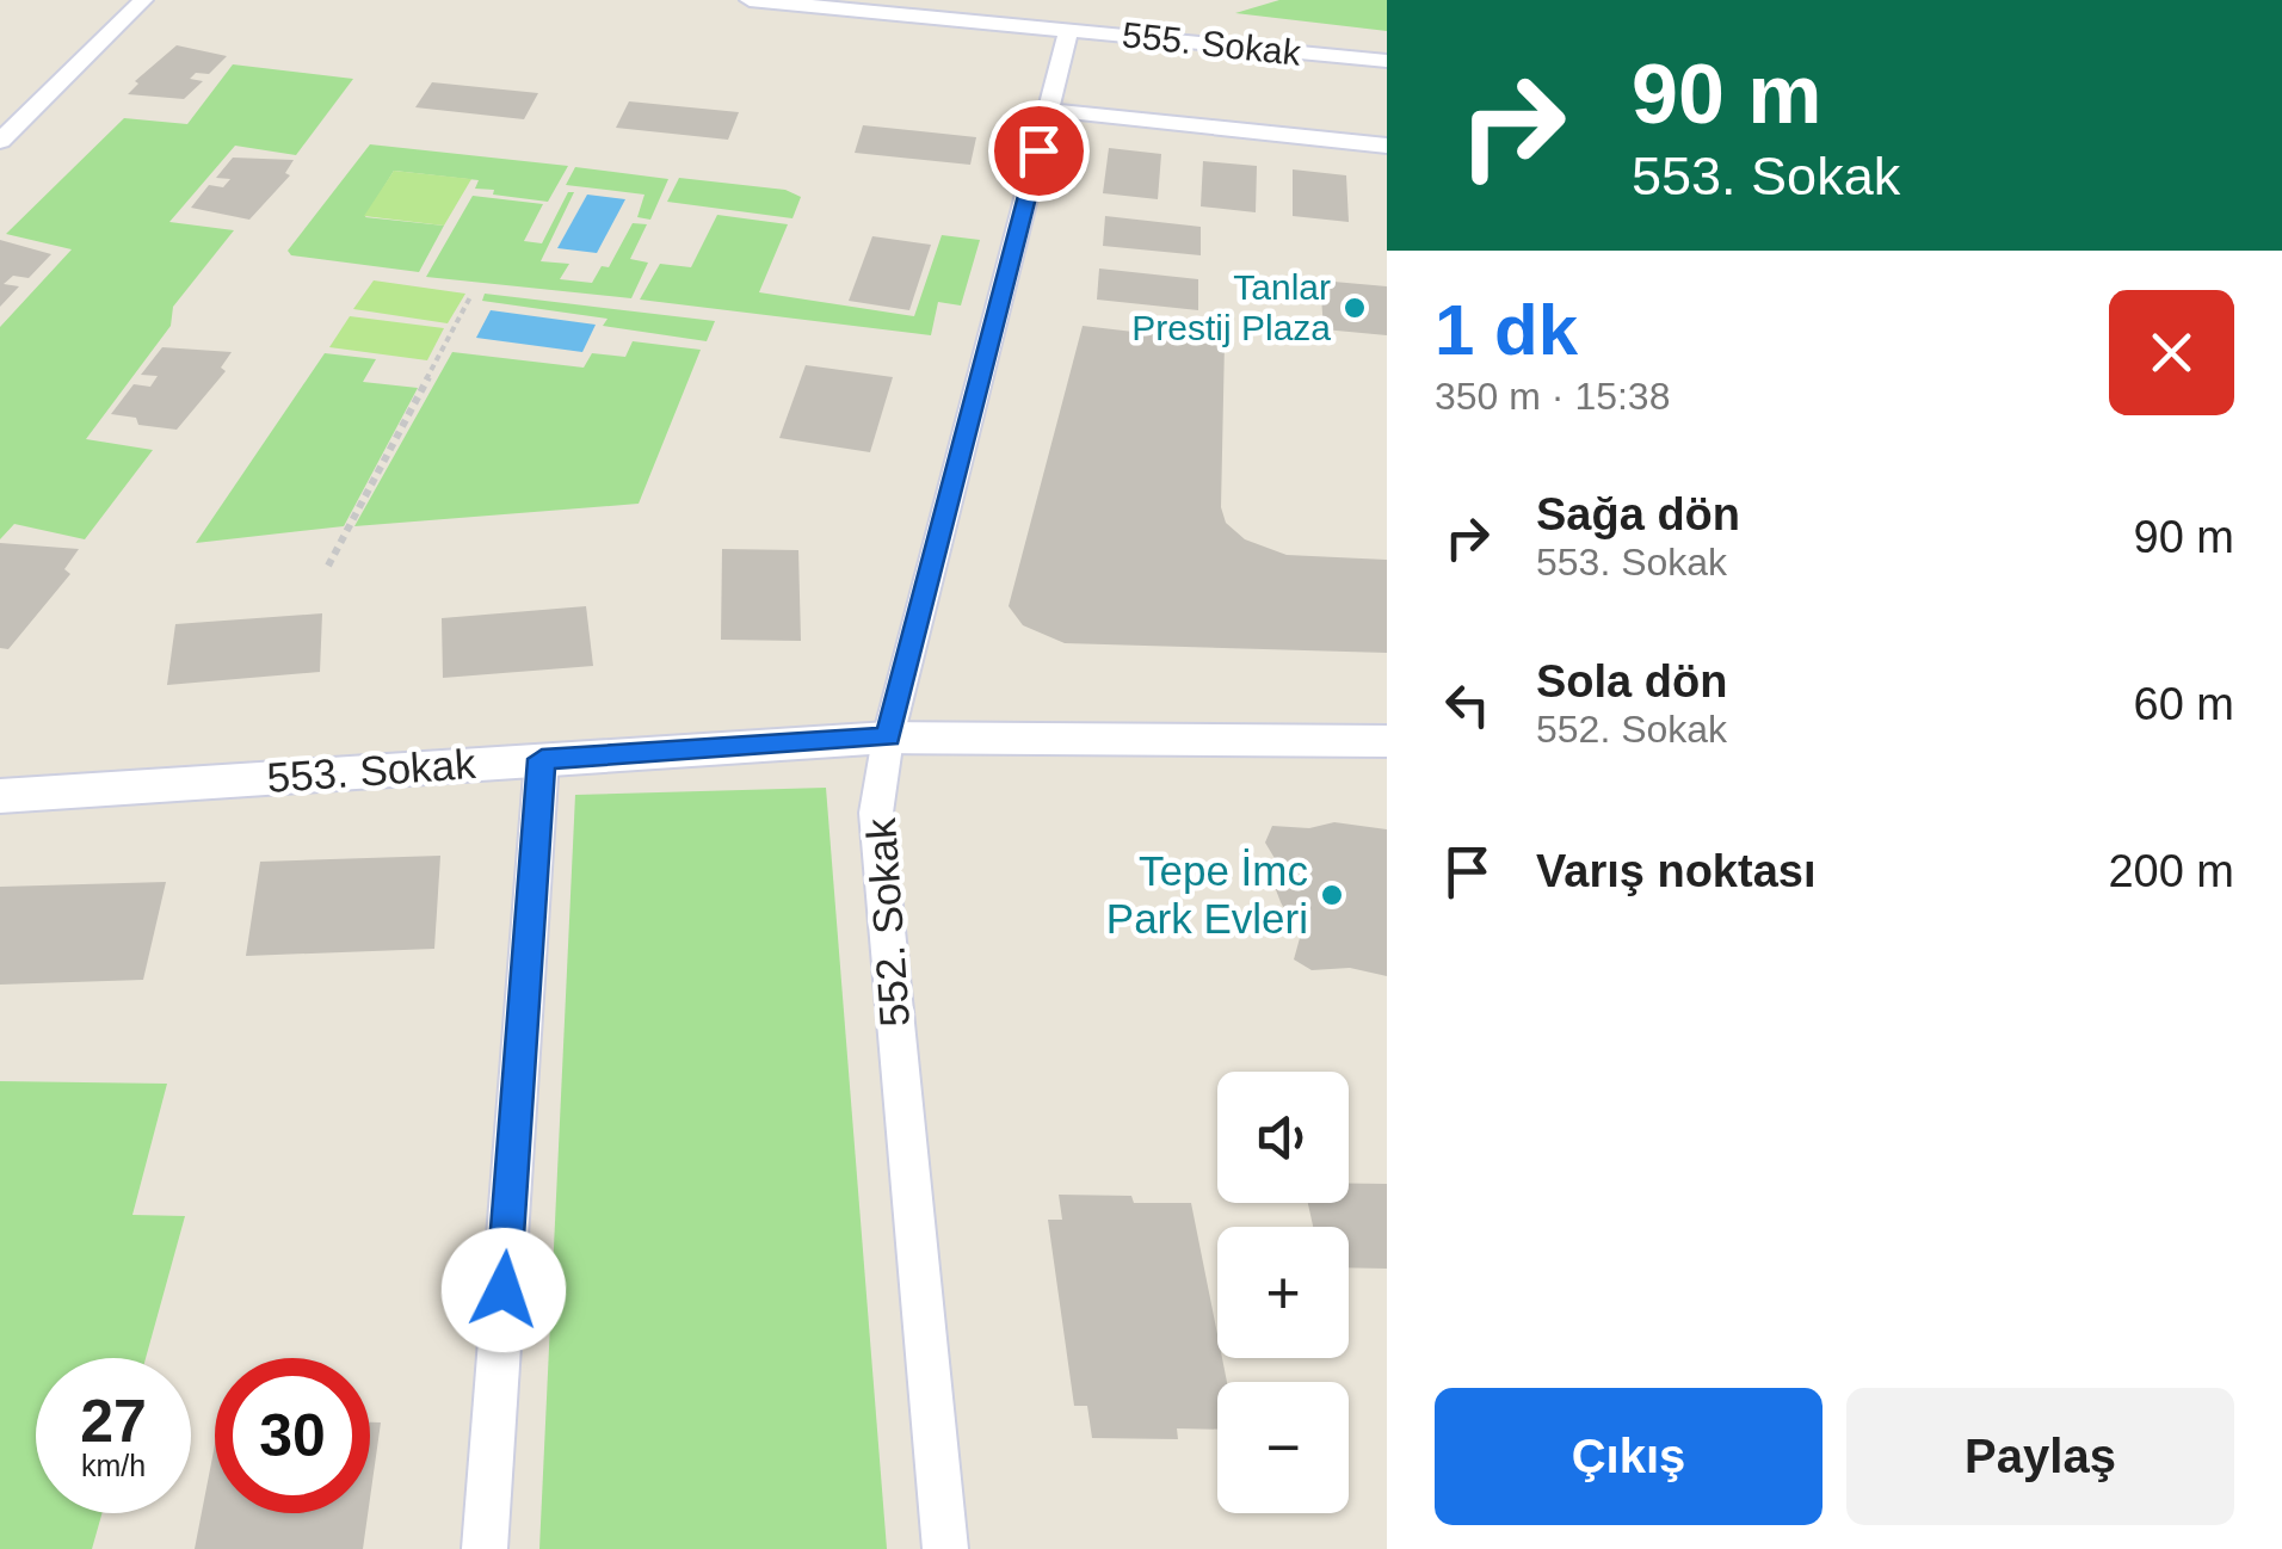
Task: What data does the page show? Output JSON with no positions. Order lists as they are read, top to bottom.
{
  "streets": {
    "street": ["555. Sokak", "553. Sokak", "552. Sokak"]
  },
  "crossings": [
    ["555. Sokak", "552. Sokak"],
    ["553. Sokak", "552. Sokak"]
  ],
  "places": ["Tanlar Prestij Plaza", "Tepe İmc Park Evleri"],
  "page": {
    "turn": ["90 m", "553. Sokak"],
    "heading": ["1 dk", "350 m · 15:38"],
    "list": [
      {
        "name": "Sağa dön",
        "note": "553. Sokak",
        "value": "90 m"
      },
      {
        "name": "Sola dön",
        "note": "552. Sokak",
        "value": "60 m"
      },
      {
        "name": "Varış noktası",
        "value": "200 m"
      }
    ],
    "map_buttons": ["+", "−"],
    "speed": "27 km/h",
    "limit": "30",
    "buttons": ["Çıkış", "Paylaş"]
  }
}
